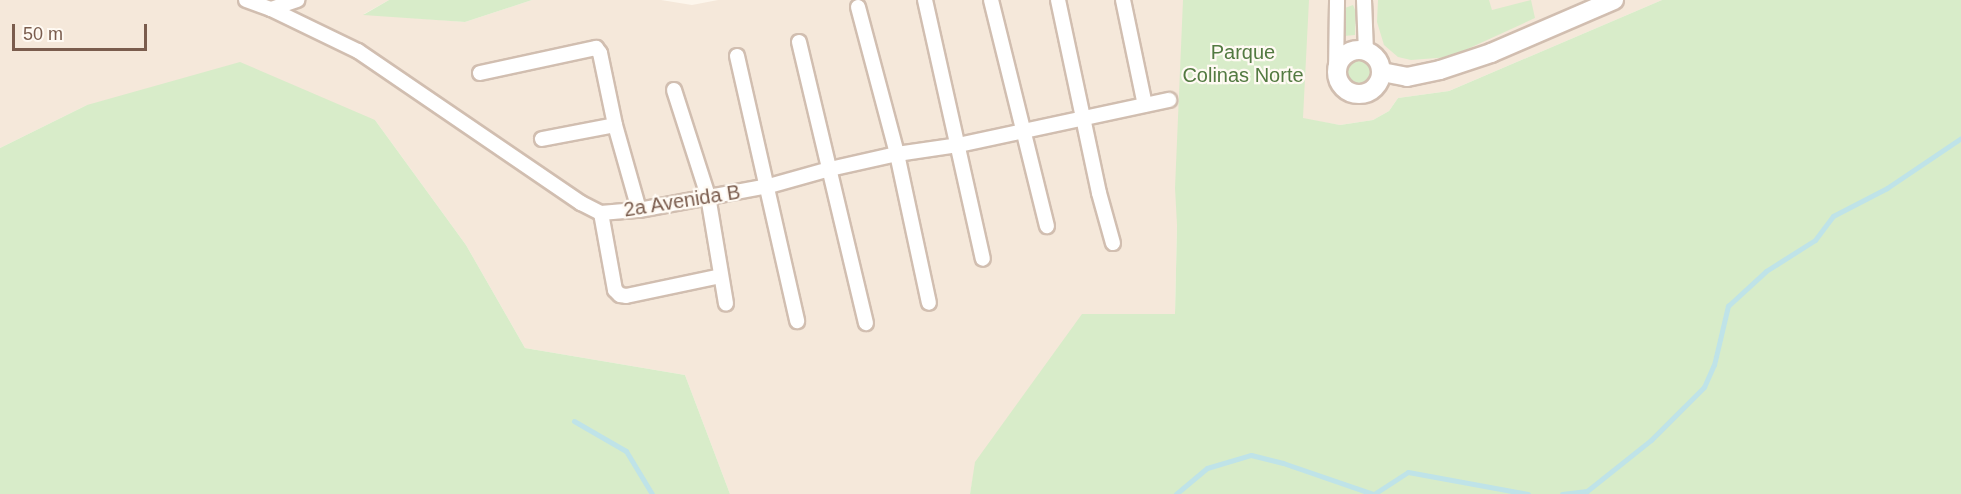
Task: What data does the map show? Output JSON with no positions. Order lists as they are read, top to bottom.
{
  "streets": {
    "street": ["2a Avenida B"]
  },
  "parks": ["Parque Colinas Norte"],
  "scale_bar": "50 m"
}
